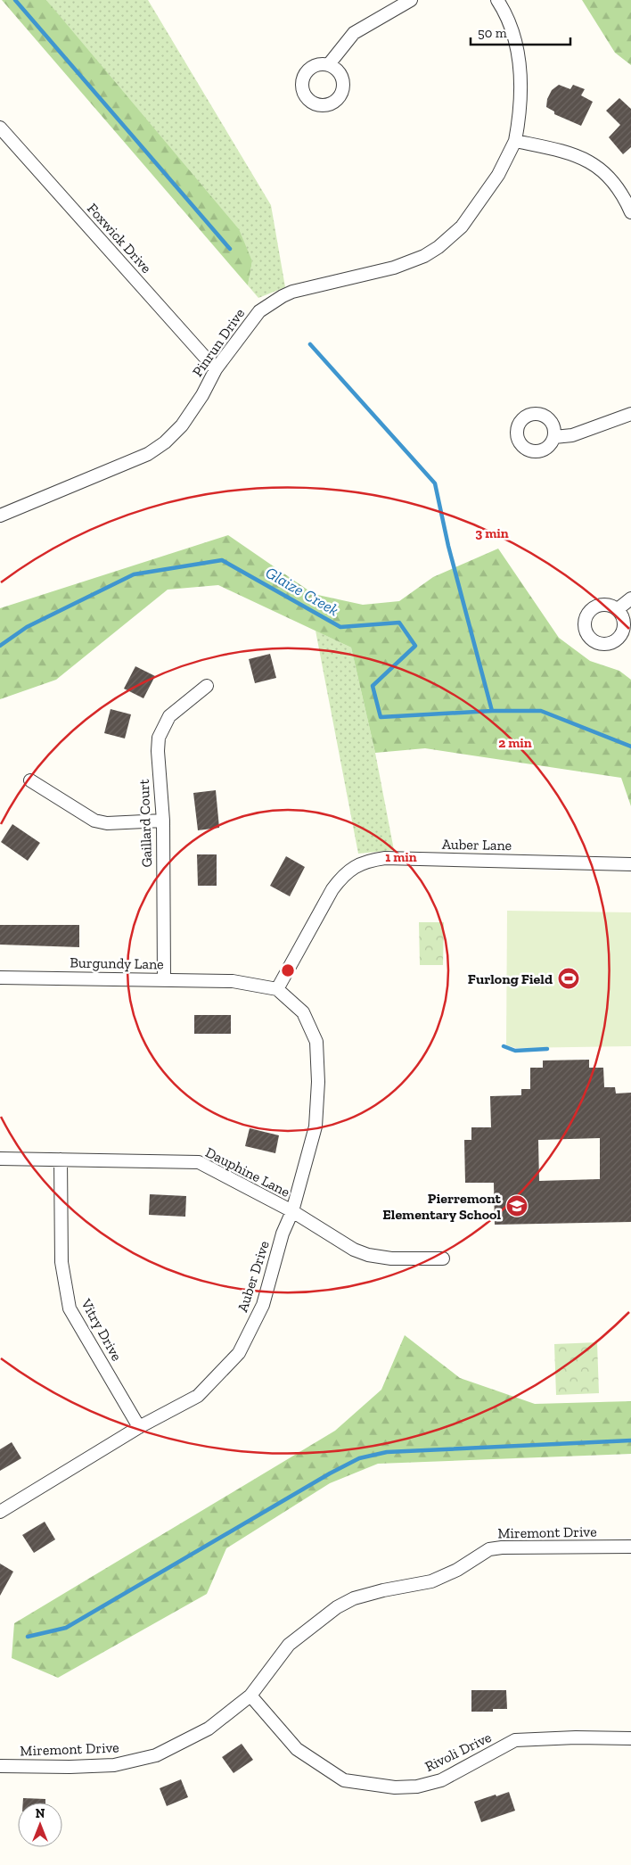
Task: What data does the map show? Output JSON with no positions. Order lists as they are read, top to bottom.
{
  "streets": {
    "street": [
      "Foxwick Drive",
      "Pinrun Drive",
      "Gaillard Court",
      "Auber Lane",
      "Burgundy Lane",
      "Dauphine Lane",
      "Auber Drive",
      "Vitry Drive",
      "Miremont Drive",
      "Rivoli Drive"
    ]
  },
  "crossings": [
    ["Foxwick Drive", "Pinrun Drive"],
    ["Gaillard Court", "Burgundy Lane"],
    ["Auber Lane", "Burgundy Lane"],
    ["Auber Lane", "Auber Drive"],
    ["Burgundy Lane", "Auber Drive"],
    ["Dauphine Lane", "Auber Drive"],
    ["Dauphine Lane", "Vitry Drive"],
    ["Auber Drive", "Vitry Drive"],
    ["Miremont Drive", "Rivoli Drive"]
  ],
  "water": ["Glaize Creek"],
  "places": {
    "sports": ["Furlong Field"],
    "school or university": ["Pierremont Elementary School"]
  },
  "scale_bar": "50 m",
  "north": "top",
  "rings": ["3 min", "2 min", "1 min"]
}
